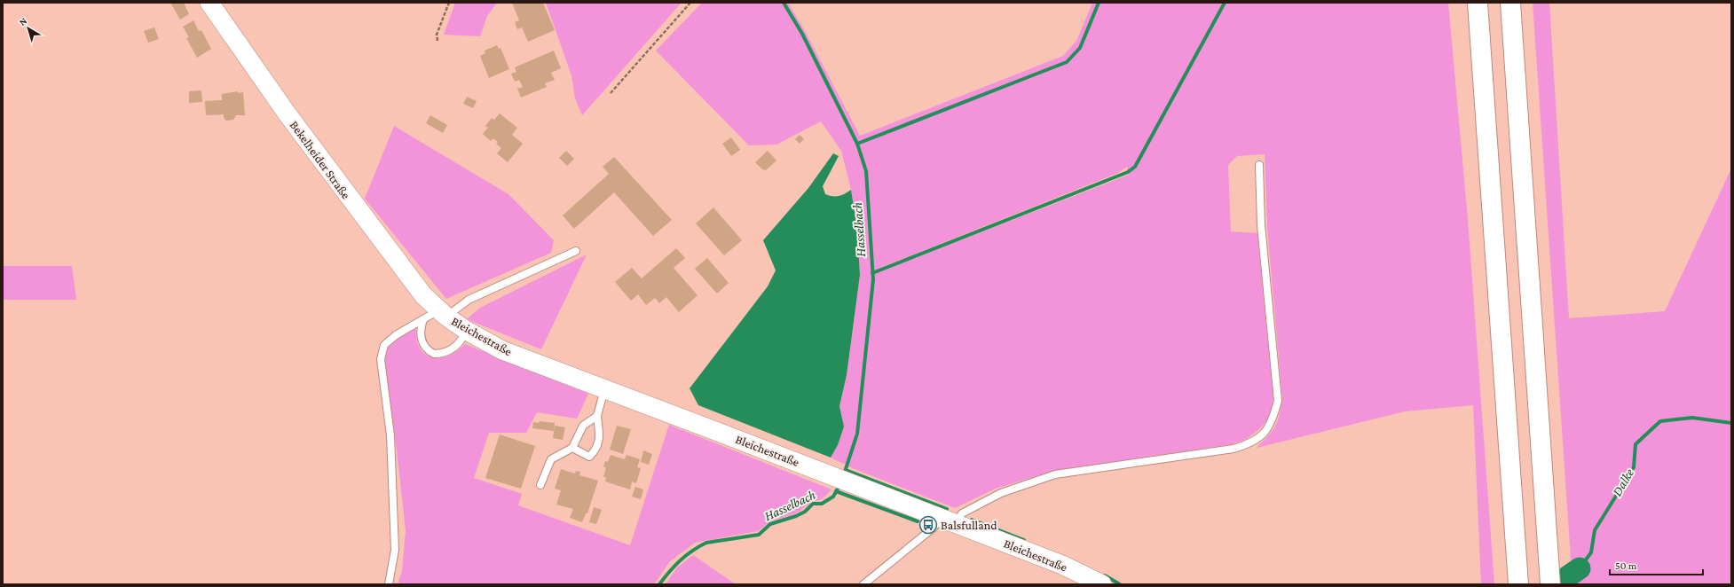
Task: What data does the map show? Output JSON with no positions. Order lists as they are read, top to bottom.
{
  "streets": {
    "street": ["Bekelheider Straße", "Bleichestraße"]
  },
  "crossings": [
    ["Bekelheider Straße", "Bleichestraße"]
  ],
  "water": ["Hasselbach", "Dalke"],
  "places": {
    "bus stop": ["Balsfulland"]
  },
  "scale_bar": "50 m",
  "north": "top left"
}
